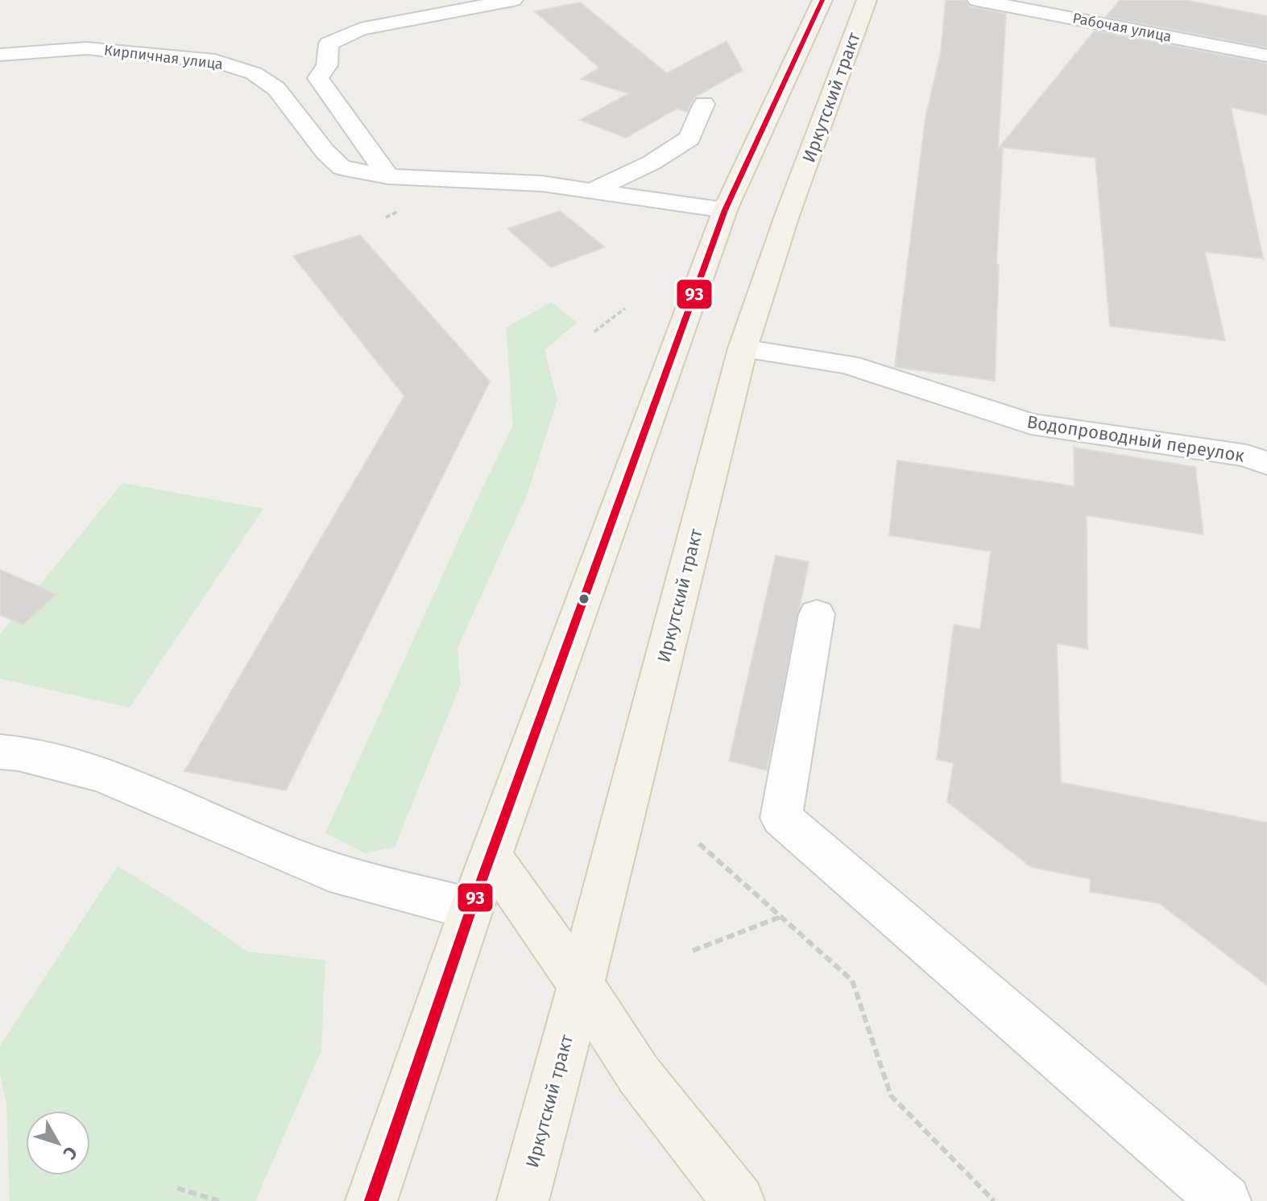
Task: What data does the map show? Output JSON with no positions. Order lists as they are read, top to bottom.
{
  "streets": {
    "main road": ["Иркутский тракт"],
    "street": ["Рабочая улица", "Кирпичная улица", "Водопроводный переулок"]
  },
  "crossings": [
    ["Иркутский тракт", "Водопроводный переулок"]
  ],
  "lines": ["transit line 93"],
  "north": "bottom right"
}
